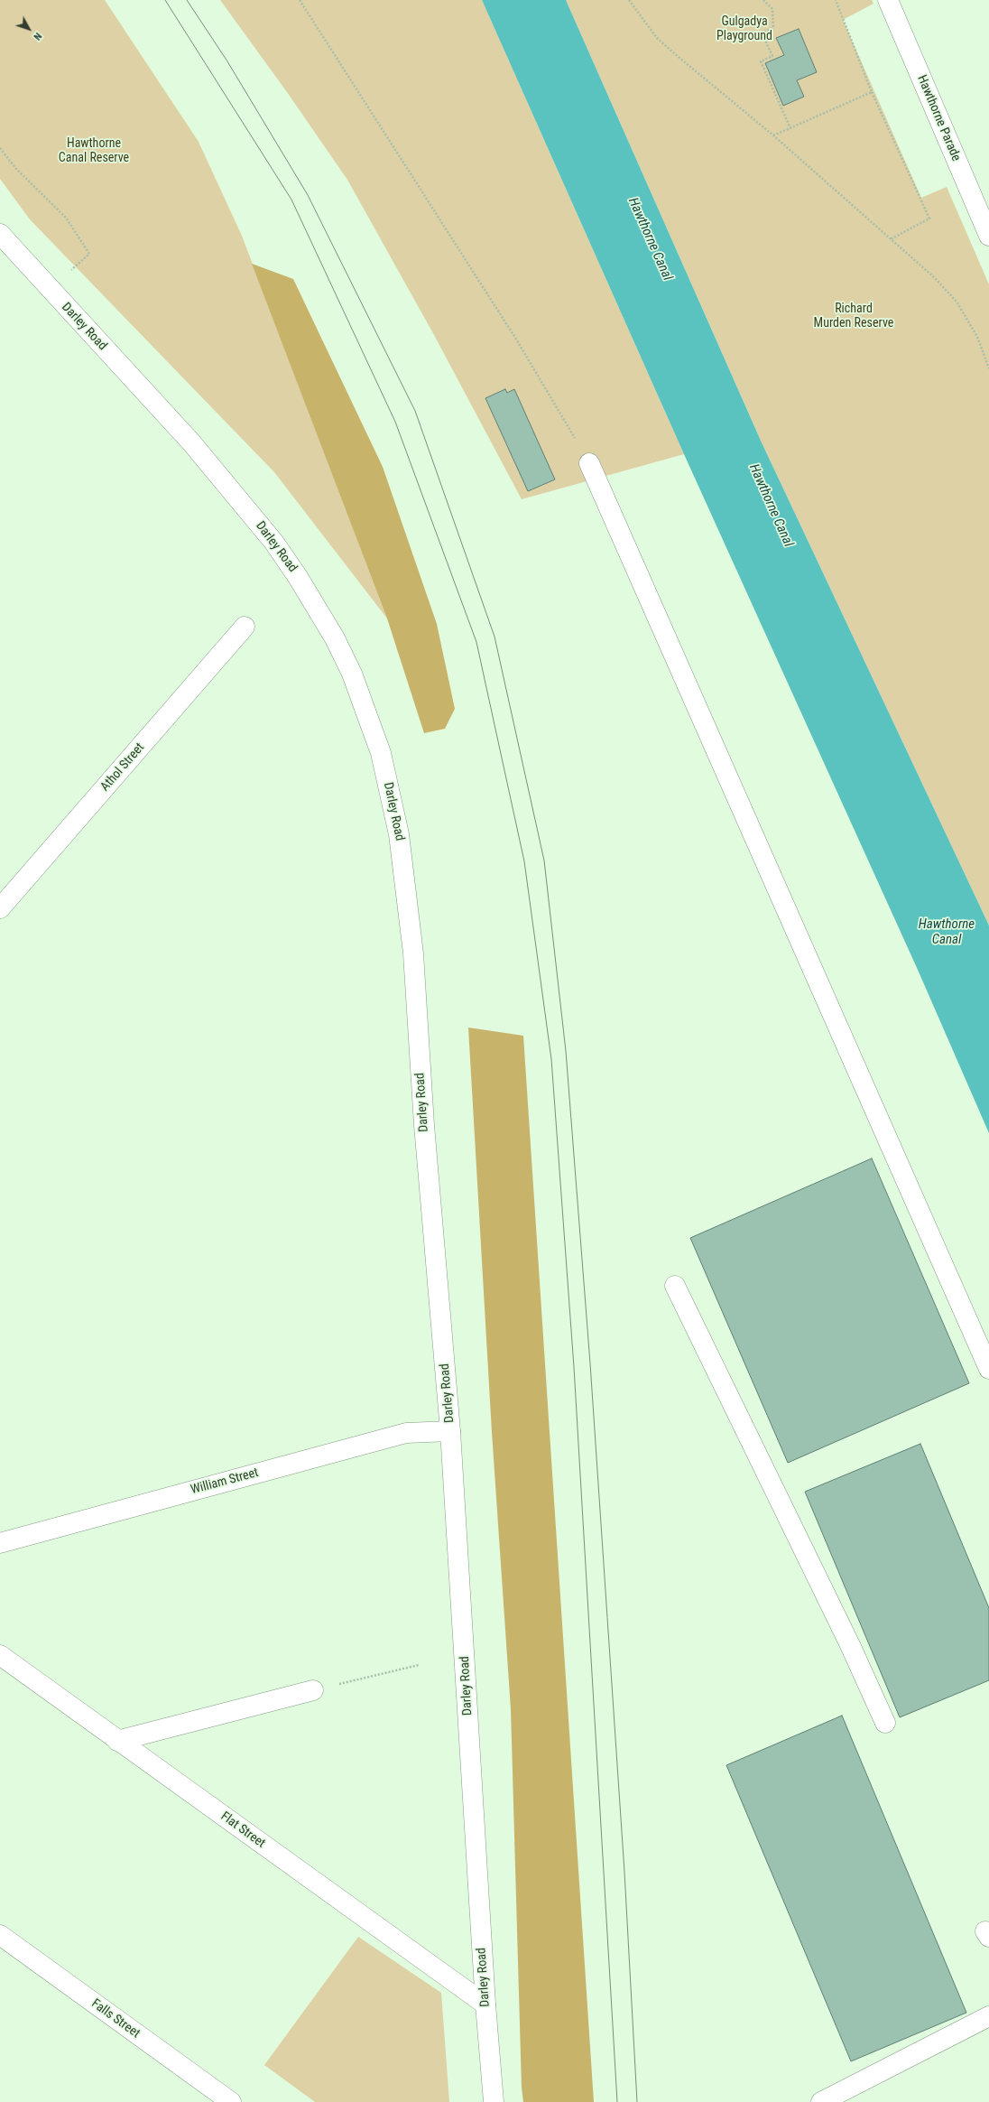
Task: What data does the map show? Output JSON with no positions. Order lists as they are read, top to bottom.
{
  "streets": {
    "main road": [
      "Hawthorne Parade",
      "Darley Road",
      "Athol Street",
      "William Street",
      "Flat Street",
      "Falls Street"
    ]
  },
  "crossings": [
    ["Darley Road", "William Street"],
    ["Darley Road", "Flat Street"]
  ],
  "water": ["Hawthorne Canal"],
  "parks": ["Gulgadya Playground", "Hawthorne Canal Reserve", "Richard Murden Reserve"],
  "north": "bottom right"
}
